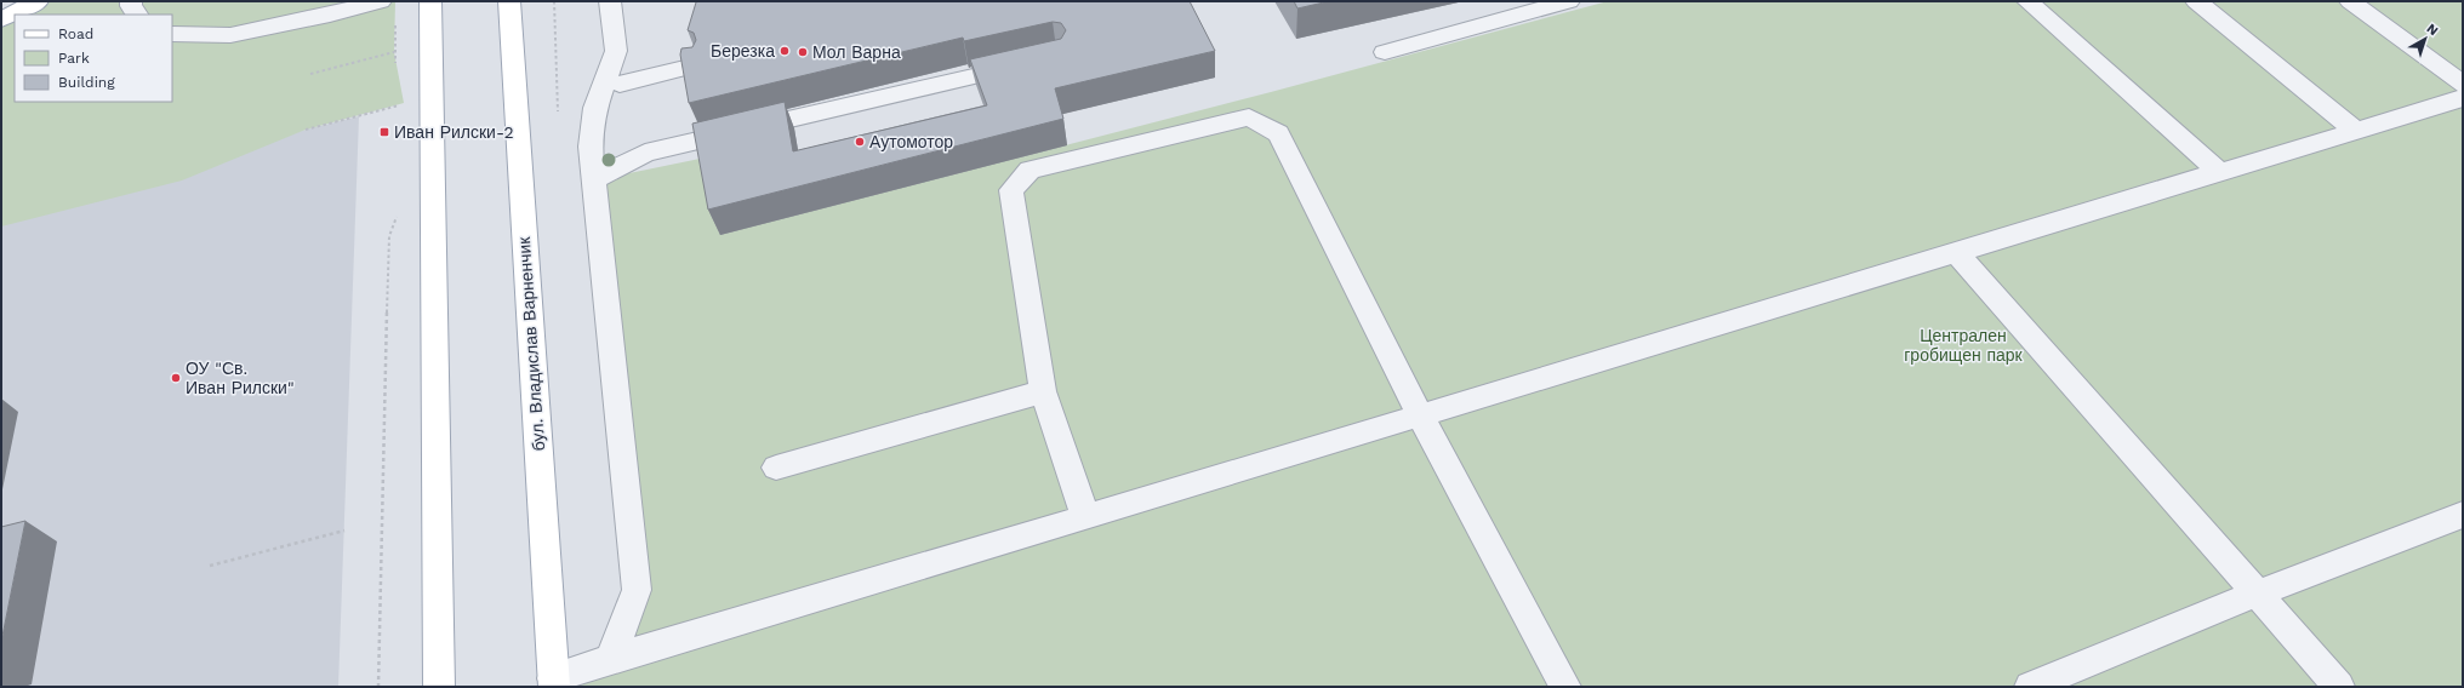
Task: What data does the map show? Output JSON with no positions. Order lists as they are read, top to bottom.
{
  "streets": {
    "main road": ["бул. Владислав Варненчик"]
  },
  "parks": ["Централен гробищен парк"],
  "places": {
    "other": [
      "Березка",
      "Мол Варна",
      "Аутомотор",
      "ОУ \"Св. Иван Рилски\""
    ],
    "transit": ["Иван Рилски-2"]
  },
  "legend": ["Road", "Park", "Building"],
  "north": "top right"
}
